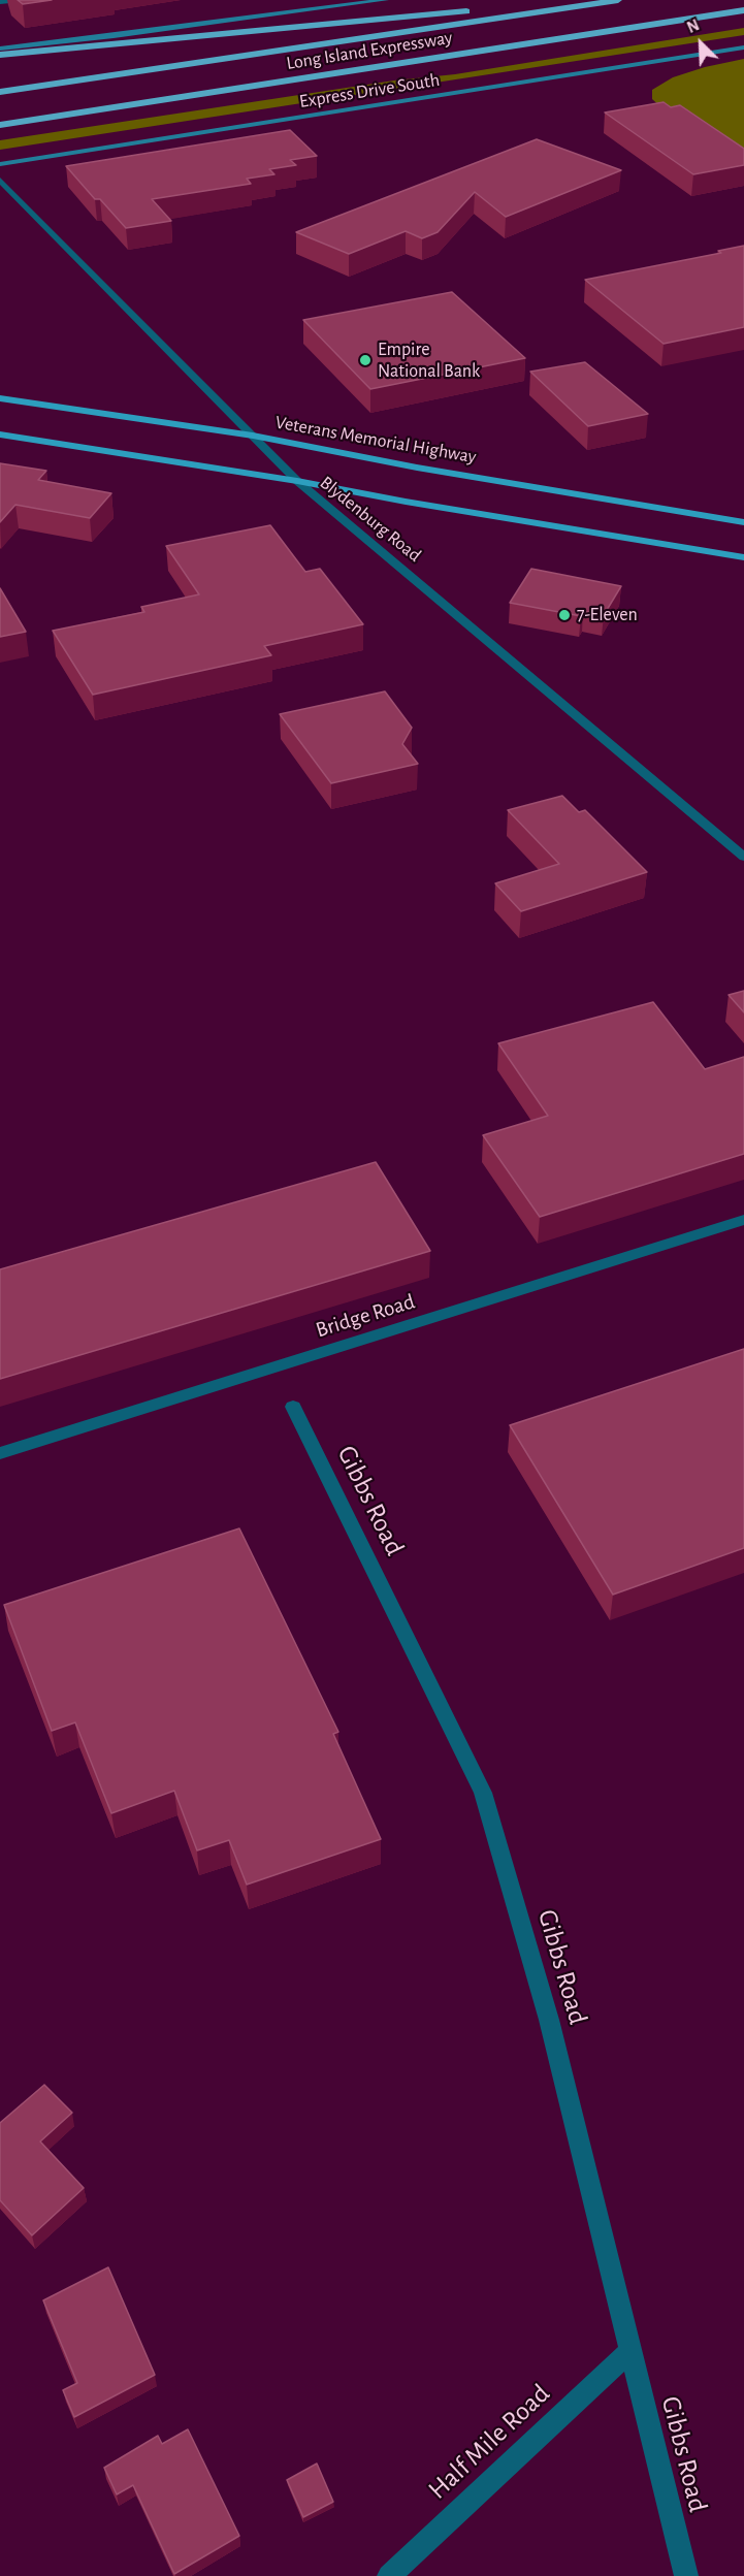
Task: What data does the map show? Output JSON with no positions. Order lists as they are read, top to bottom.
{
  "streets": {
    "highway": ["Long Island Expressway", "Veterans Memorial Highway"],
    "main road": ["Express Drive South"],
    "street": [
      "Blydenburg Road",
      "Bridge Road",
      "Gibbs Road",
      "Half Mile Road"
    ]
  },
  "crossings": [
    ["Veterans Memorial Highway", "Blydenburg Road"],
    ["Gibbs Road", "Half Mile Road"]
  ],
  "places": ["Empire National Bank", "7-Eleven"],
  "north": "top left"
}
